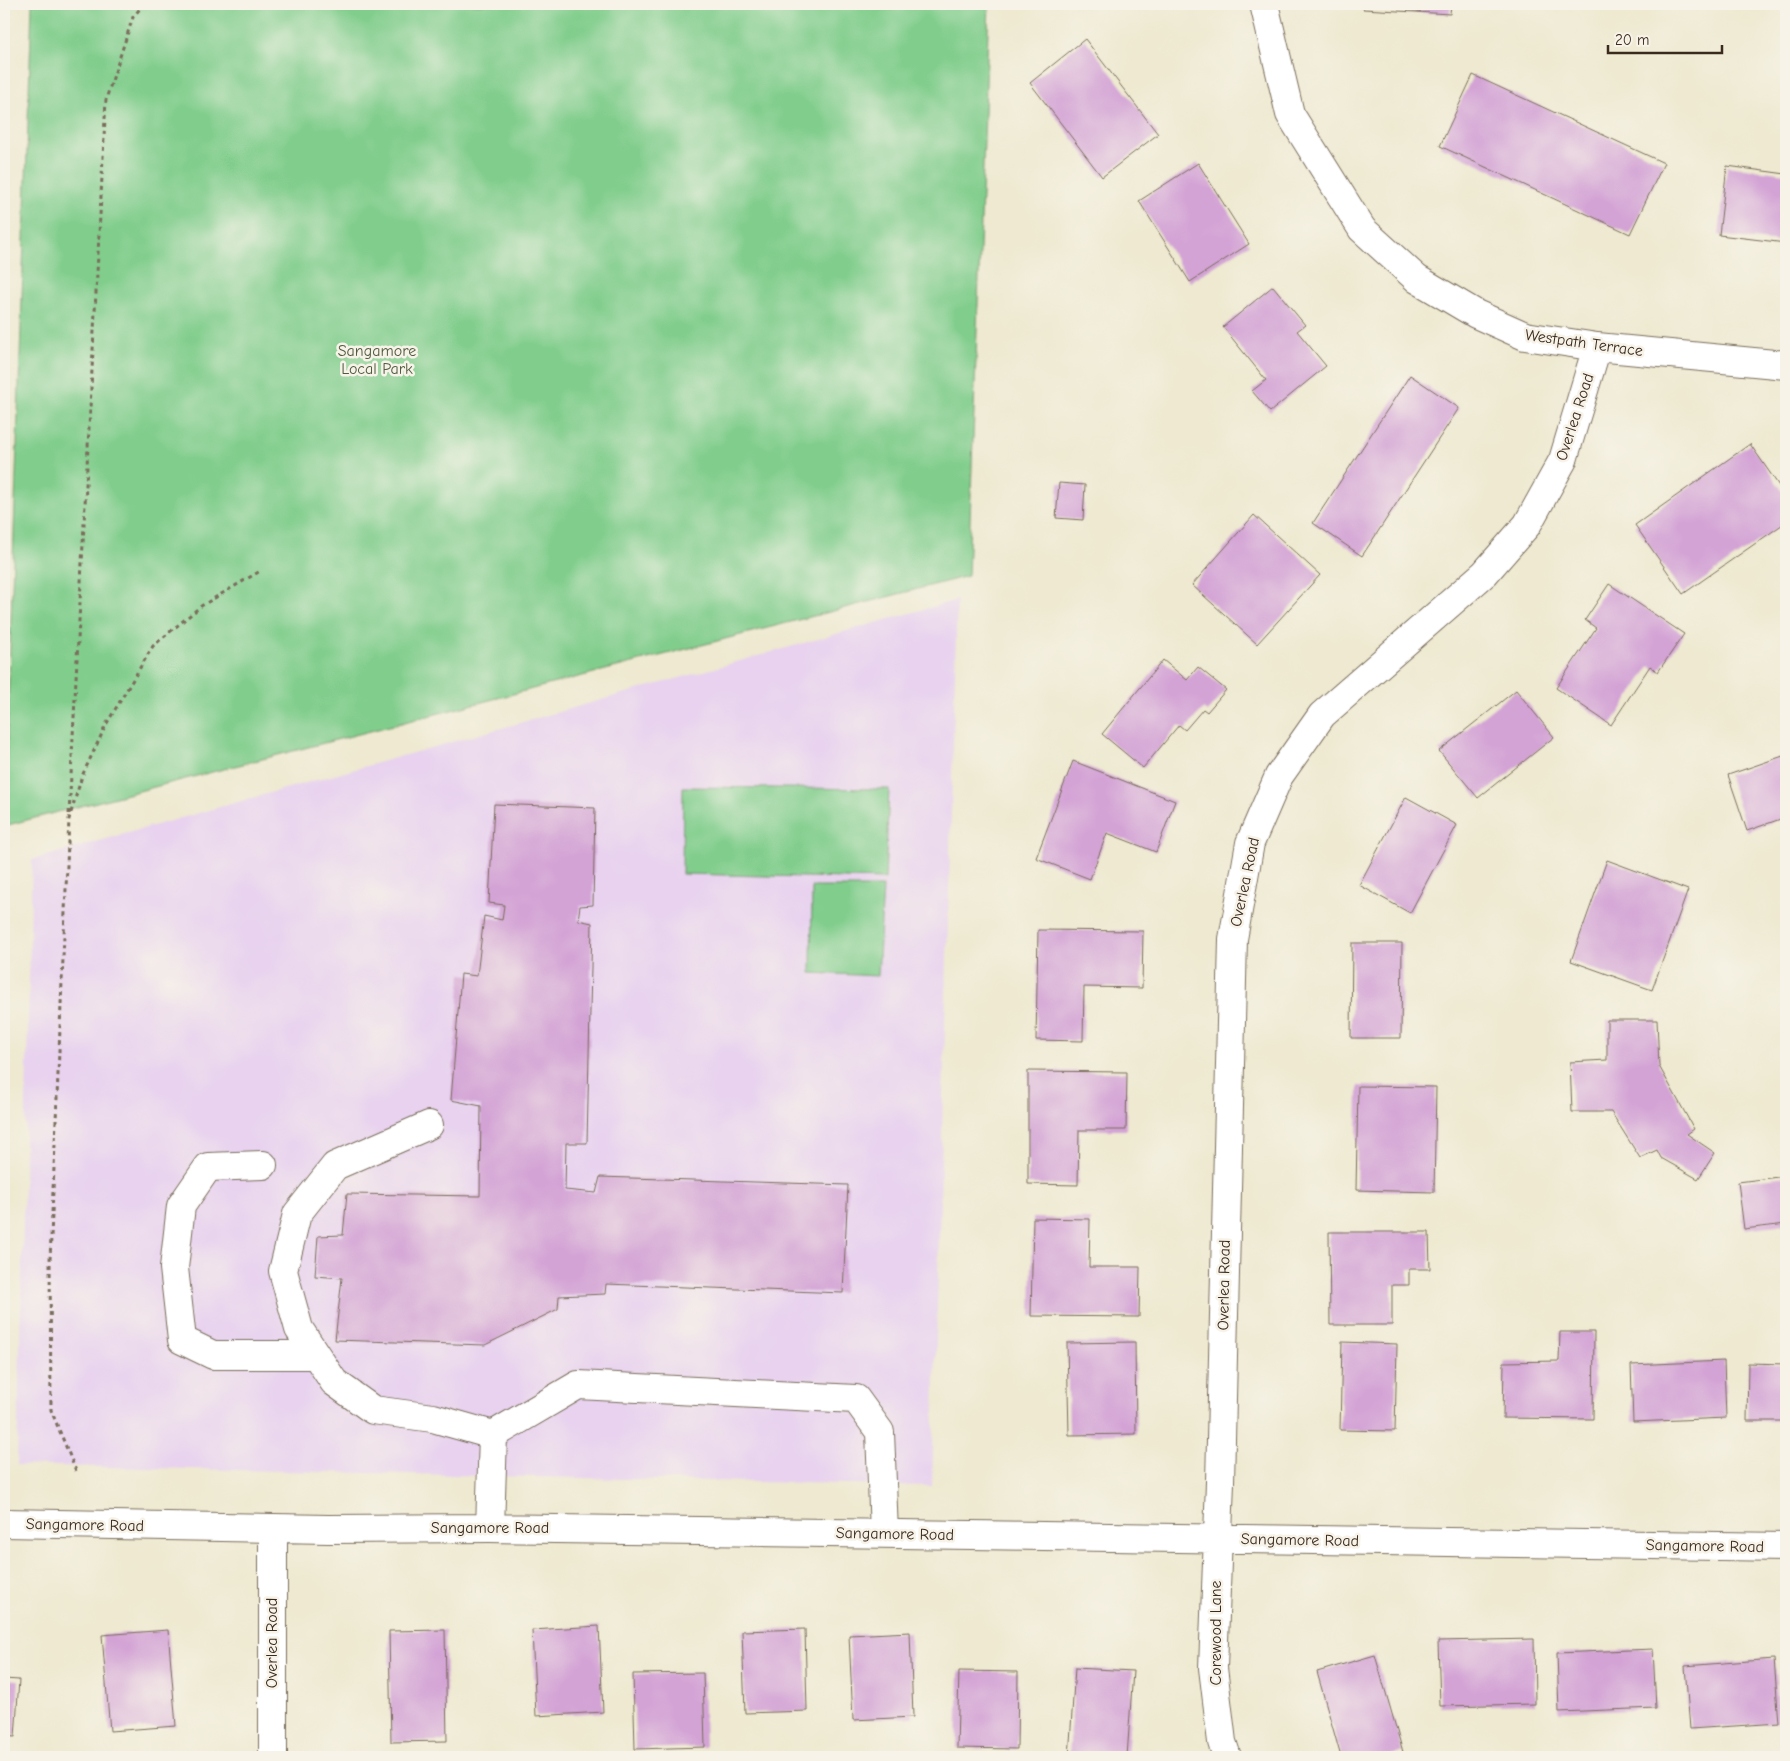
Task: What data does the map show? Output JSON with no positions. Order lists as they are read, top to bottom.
{
  "streets": {
    "street": [
      "Westpath Terrace",
      "Overlea Road",
      "Sangamore Road",
      "Corewood Lane"
    ]
  },
  "crossings": [
    ["Westpath Terrace", "Overlea Road"],
    ["Overlea Road", "Sangamore Road"],
    ["Overlea Road", "Corewood Lane"],
    ["Sangamore Road", "Corewood Lane"]
  ],
  "parks": ["Sangamore Local Park"],
  "scale_bar": "20 m"
}
